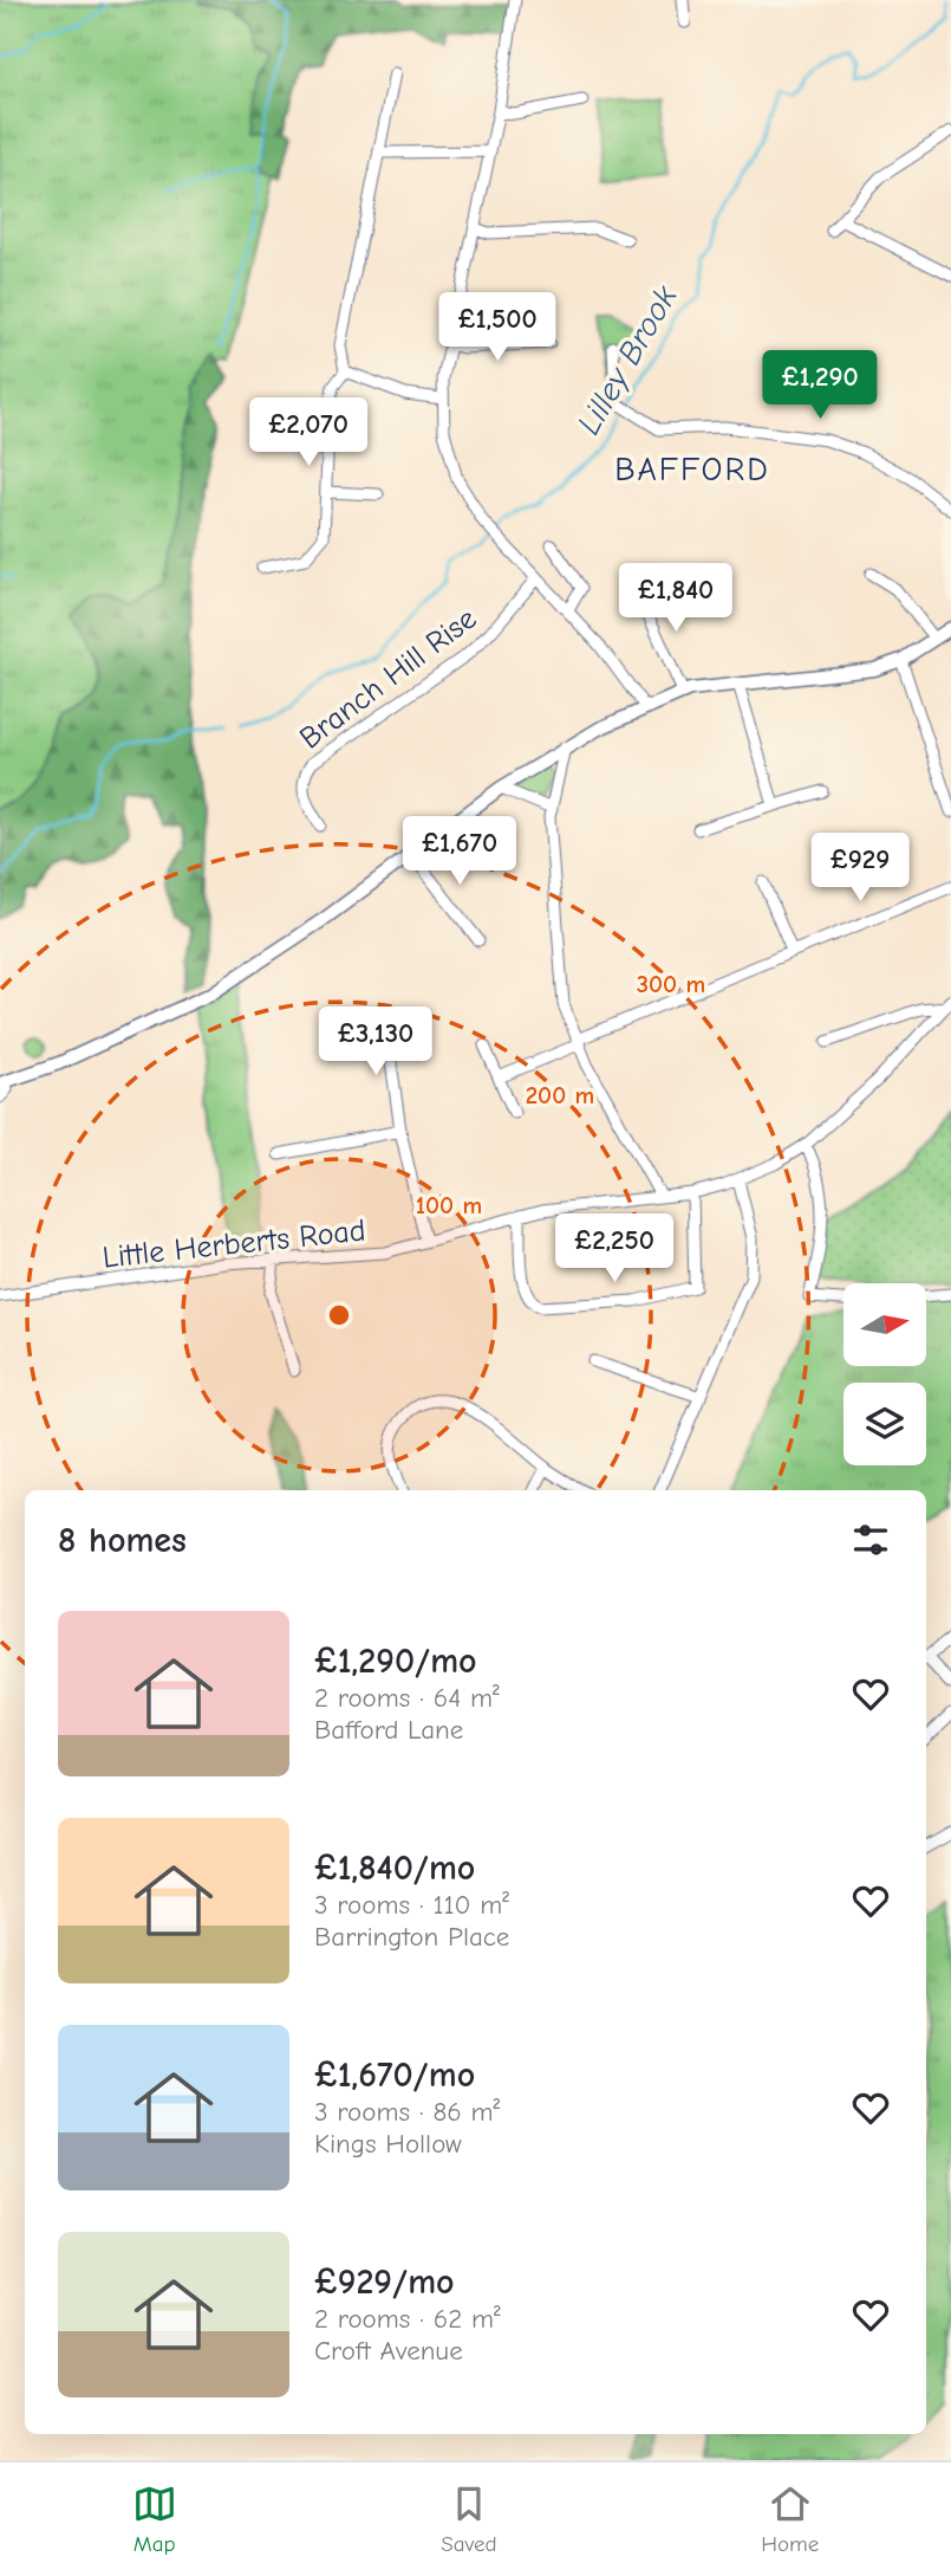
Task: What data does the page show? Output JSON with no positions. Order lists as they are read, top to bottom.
{
  "streets": {
    "street": ["Branch Hill Rise", "Little Herberts Road"]
  },
  "districts": ["BAFFORD"],
  "water": ["Lilley Brook"],
  "north": "right",
  "page": {
    "price": [
      "£1,500",
      "£1,290",
      "£2,070",
      "£1,840",
      "£1,670",
      "£929",
      "£3,130",
      "£2,250"
    ],
    "heading": "8 homes",
    "list": [
      {
        "name": "£1,290/mo",
        "note": "2 rooms · 64 m² · Bafford Lane"
      },
      {
        "name": "£1,840/mo",
        "note": "3 rooms · 110 m² · Barrington Place"
      },
      {
        "name": "£1,670/mo",
        "note": "3 rooms · 86 m² · Kings Hollow"
      },
      {
        "name": "£929/mo",
        "note": "2 rooms · 62 m² · Croft Avenue"
      }
    ],
    "tabs": ["Map", "Saved", "Home"]
  },
  "rings": ["300 m", "200 m", "100 m"]
}
